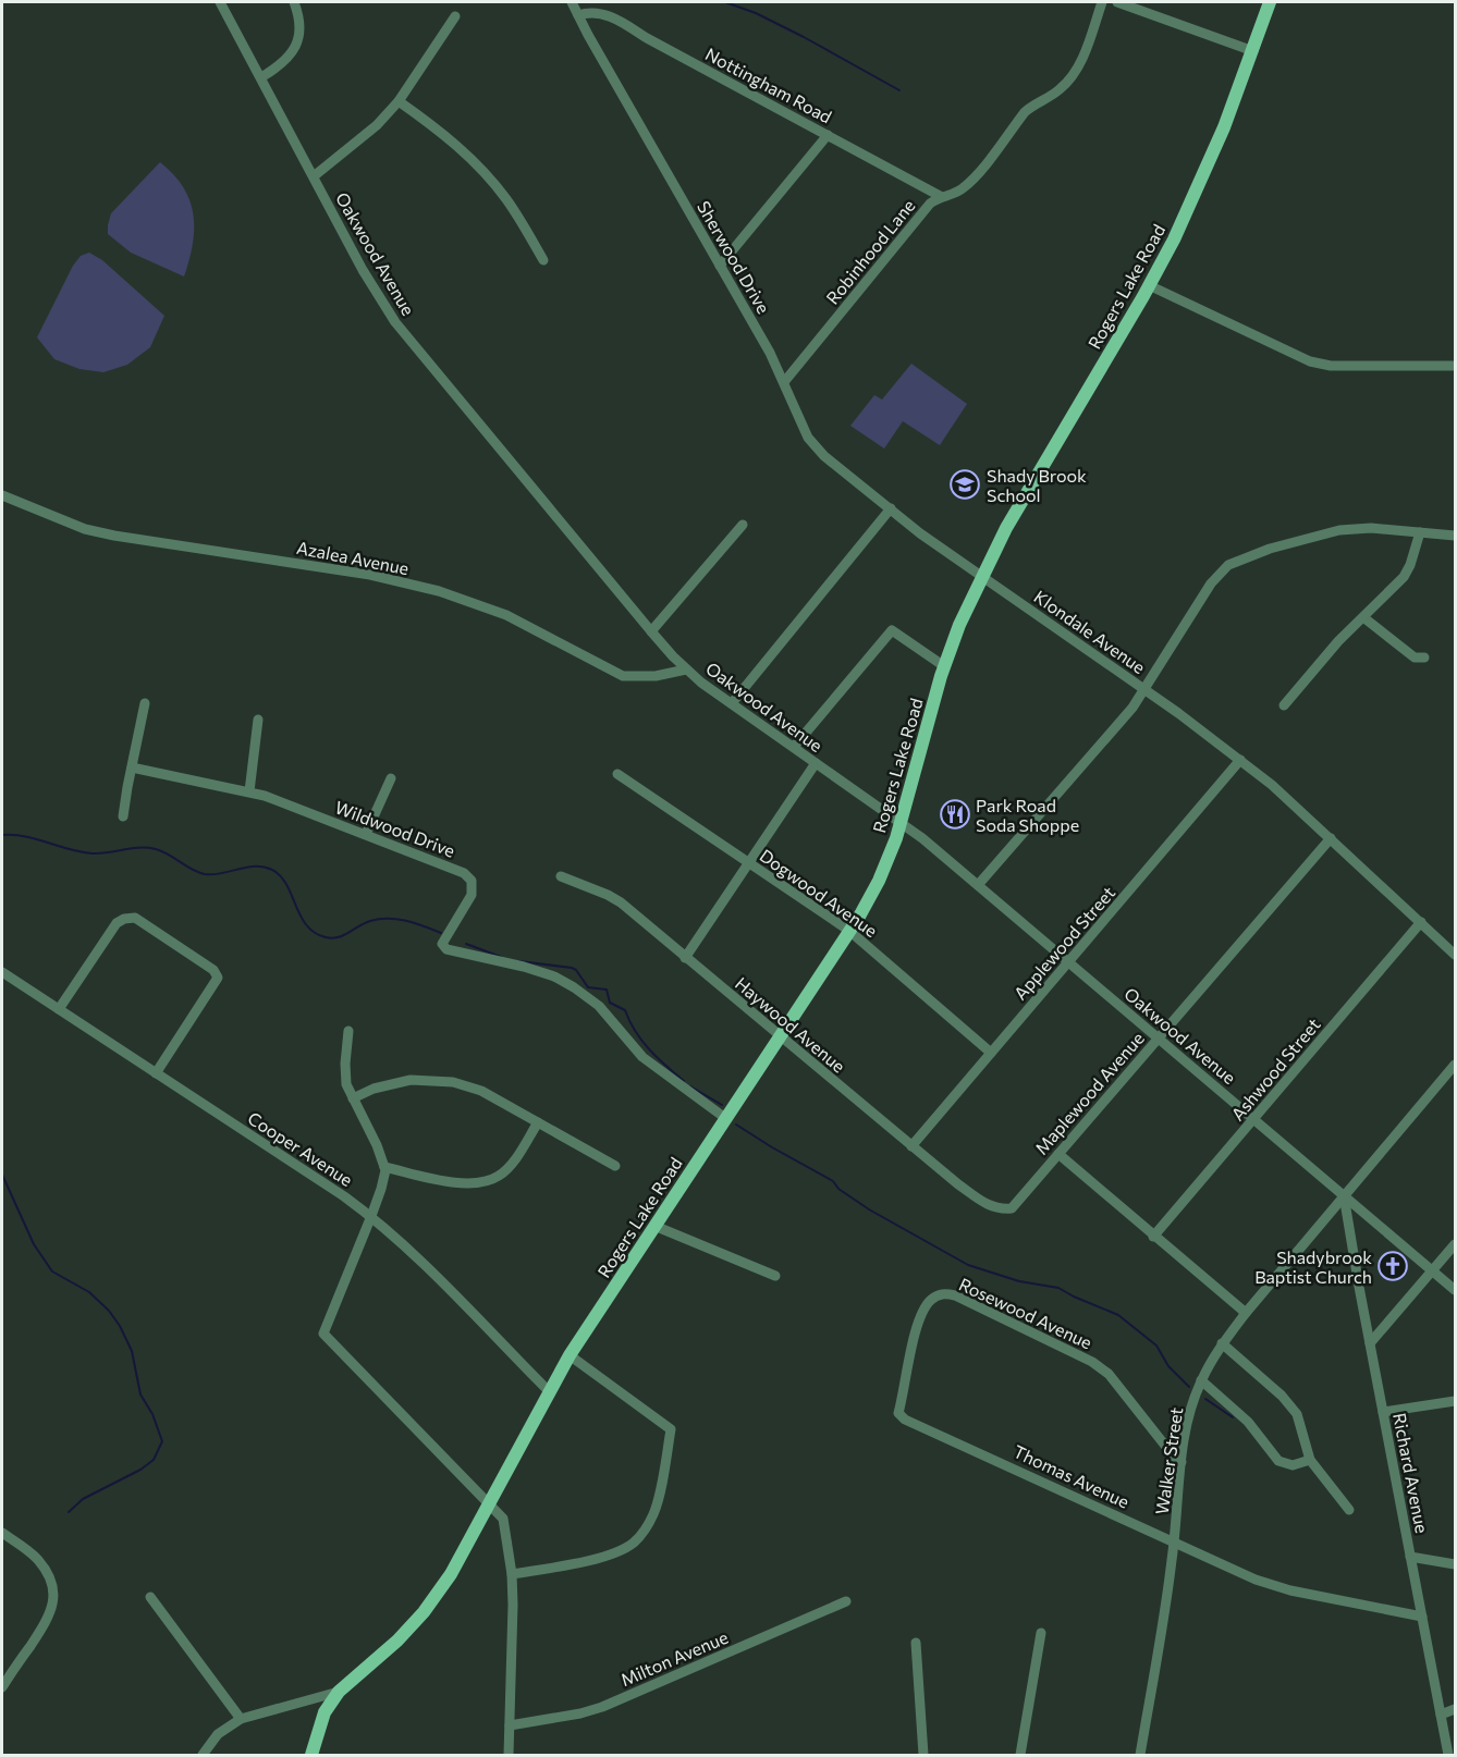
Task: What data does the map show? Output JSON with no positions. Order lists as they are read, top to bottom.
{
  "streets": {
    "main road": ["Rogers Lake Road"],
    "street": [
      "Nottingham Road",
      "Robinhood Lane",
      "Oakwood Avenue",
      "Sherwood Drive",
      "Azalea Avenue",
      "Klondale Avenue",
      "Wildwood Drive",
      "Dogwood Avenue",
      "Applewood Street",
      "Haywood Avenue",
      "Ashwood Street",
      "Maplewood Avenue",
      "Cooper Avenue",
      "Rosewood Avenue",
      "Walker Street",
      "Richard Avenue",
      "Thomas Avenue",
      "Milton Avenue"
    ]
  },
  "crossings": [
    ["Nottingham Road", "Robinhood Lane"],
    ["Nottingham Road", "Sherwood Drive"],
    ["Robinhood Lane", "Sherwood Drive"],
    ["Oakwood Avenue", "Rogers Lake Road"],
    ["Oakwood Avenue", "Azalea Avenue"],
    ["Oakwood Avenue", "Applewood Street"],
    ["Oakwood Avenue", "Ashwood Street"],
    ["Oakwood Avenue", "Maplewood Avenue"],
    ["Oakwood Avenue", "Walker Street"],
    ["Oakwood Avenue", "Richard Avenue"],
    ["Sherwood Drive", "Klondale Avenue"],
    ["Rogers Lake Road", "Klondale Avenue"],
    ["Rogers Lake Road", "Wildwood Drive"],
    ["Rogers Lake Road", "Dogwood Avenue"],
    ["Rogers Lake Road", "Haywood Avenue"],
    ["Rogers Lake Road", "Cooper Avenue"],
    ["Klondale Avenue", "Applewood Street"],
    ["Klondale Avenue", "Ashwood Street"],
    ["Klondale Avenue", "Maplewood Avenue"],
    ["Dogwood Avenue", "Applewood Street"],
    ["Applewood Street", "Haywood Avenue"],
    ["Haywood Avenue", "Maplewood Avenue"],
    ["Rosewood Avenue", "Walker Street"],
    ["Rosewood Avenue", "Thomas Avenue"],
    ["Walker Street", "Richard Avenue"],
    ["Walker Street", "Thomas Avenue"],
    ["Richard Avenue", "Thomas Avenue"]
  ],
  "places": {
    "school or university": ["Shady Brook School"],
    "restaurant": ["Park Road Soda Shoppe"],
    "church": ["Shadybrook Baptist Church"]
  }
}
